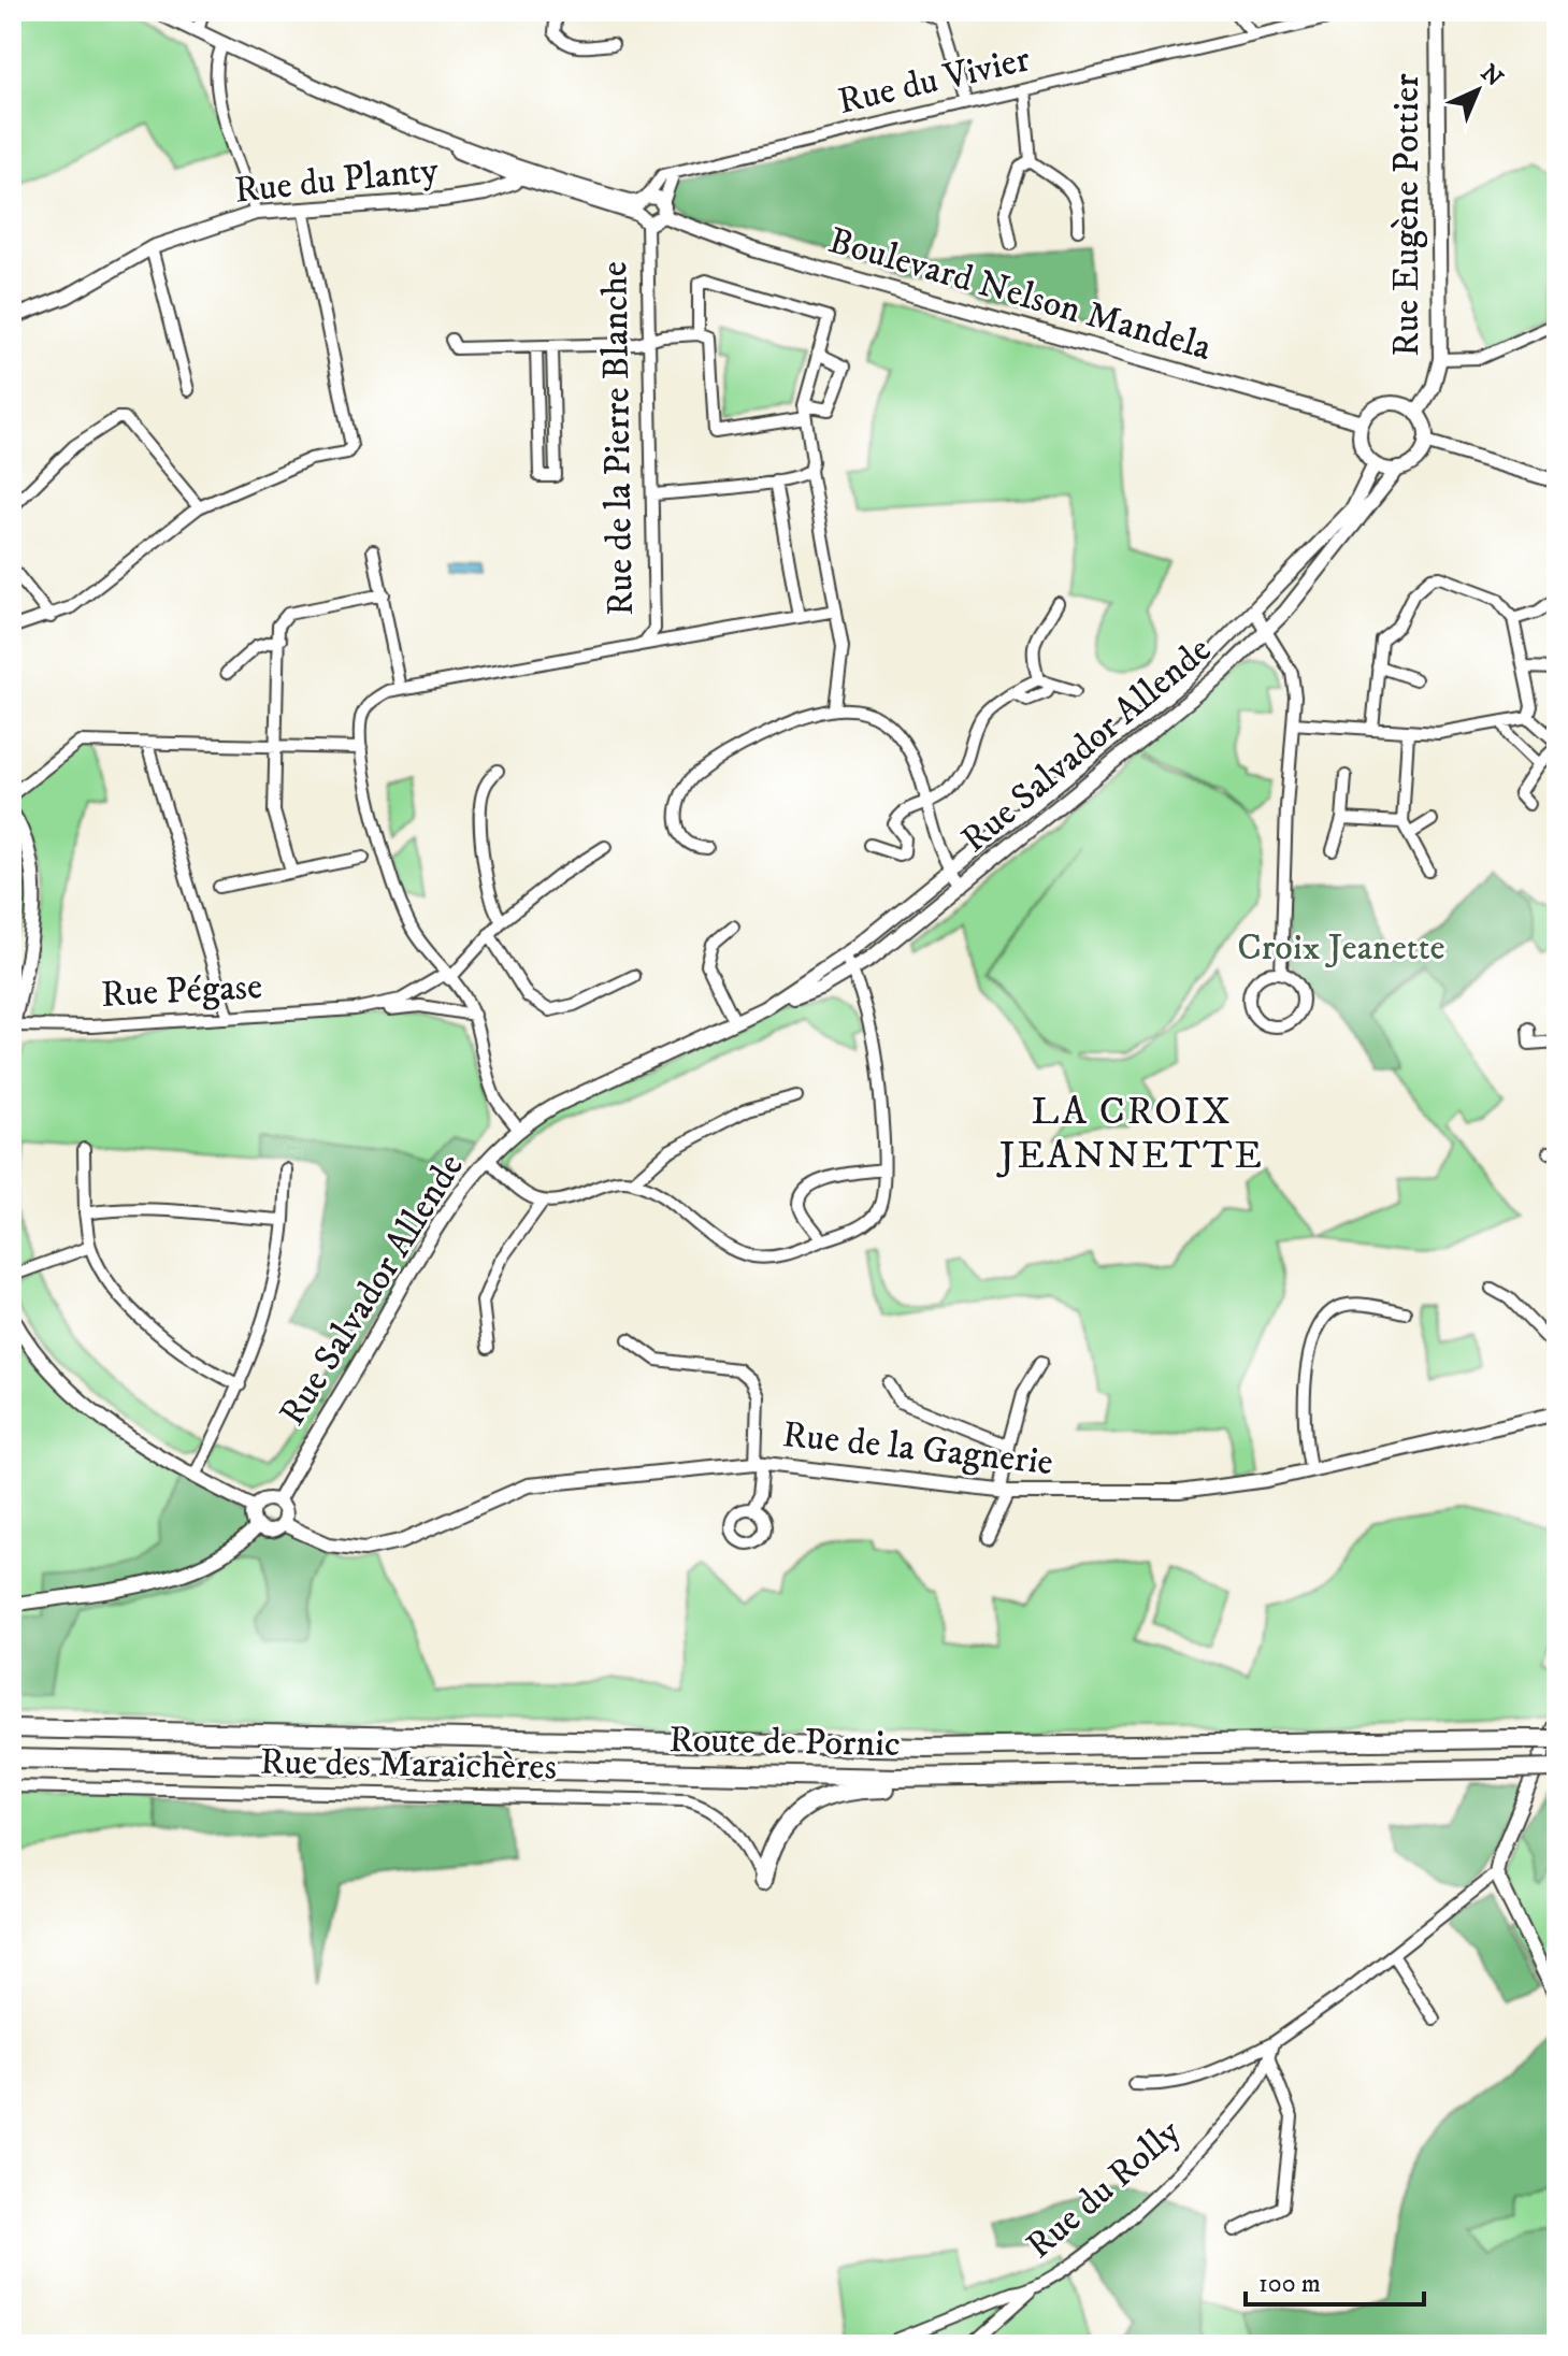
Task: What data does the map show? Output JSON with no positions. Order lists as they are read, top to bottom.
{
  "streets": {
    "highway": ["Route de Pornic"],
    "street": [
      "Rue du Vivier",
      "Rue du Planty",
      "Rue Eugène Pottier",
      "Boulevard Nelson Mandela",
      "Rue de la Pierre Blanche",
      "Rue Salvador Allende",
      "Rue Pégase",
      "Rue de la Gagnerie",
      "Rue des Maraichères",
      "Rue du Rolly"
    ]
  },
  "crossings": [
    ["Rue du Vivier", "Boulevard Nelson Mandela"],
    ["Rue du Vivier", "Rue de la Pierre Blanche"],
    ["Rue du Planty", "Boulevard Nelson Mandela"],
    ["Rue Eugène Pottier", "Boulevard Nelson Mandela"],
    ["Rue Eugène Pottier", "Rue Salvador Allende"],
    ["Boulevard Nelson Mandela", "Rue de la Pierre Blanche"],
    ["Boulevard Nelson Mandela", "Rue Salvador Allende"],
    ["Rue de la Pierre Blanche", "Rue Pégase"],
    ["Rue Salvador Allende", "Rue de la Gagnerie"]
  ],
  "districts": ["LA CROIX JEANNETTE"],
  "parks": ["Croix Jeanette"],
  "scale_bar": "100 m",
  "north": "top right"
}
